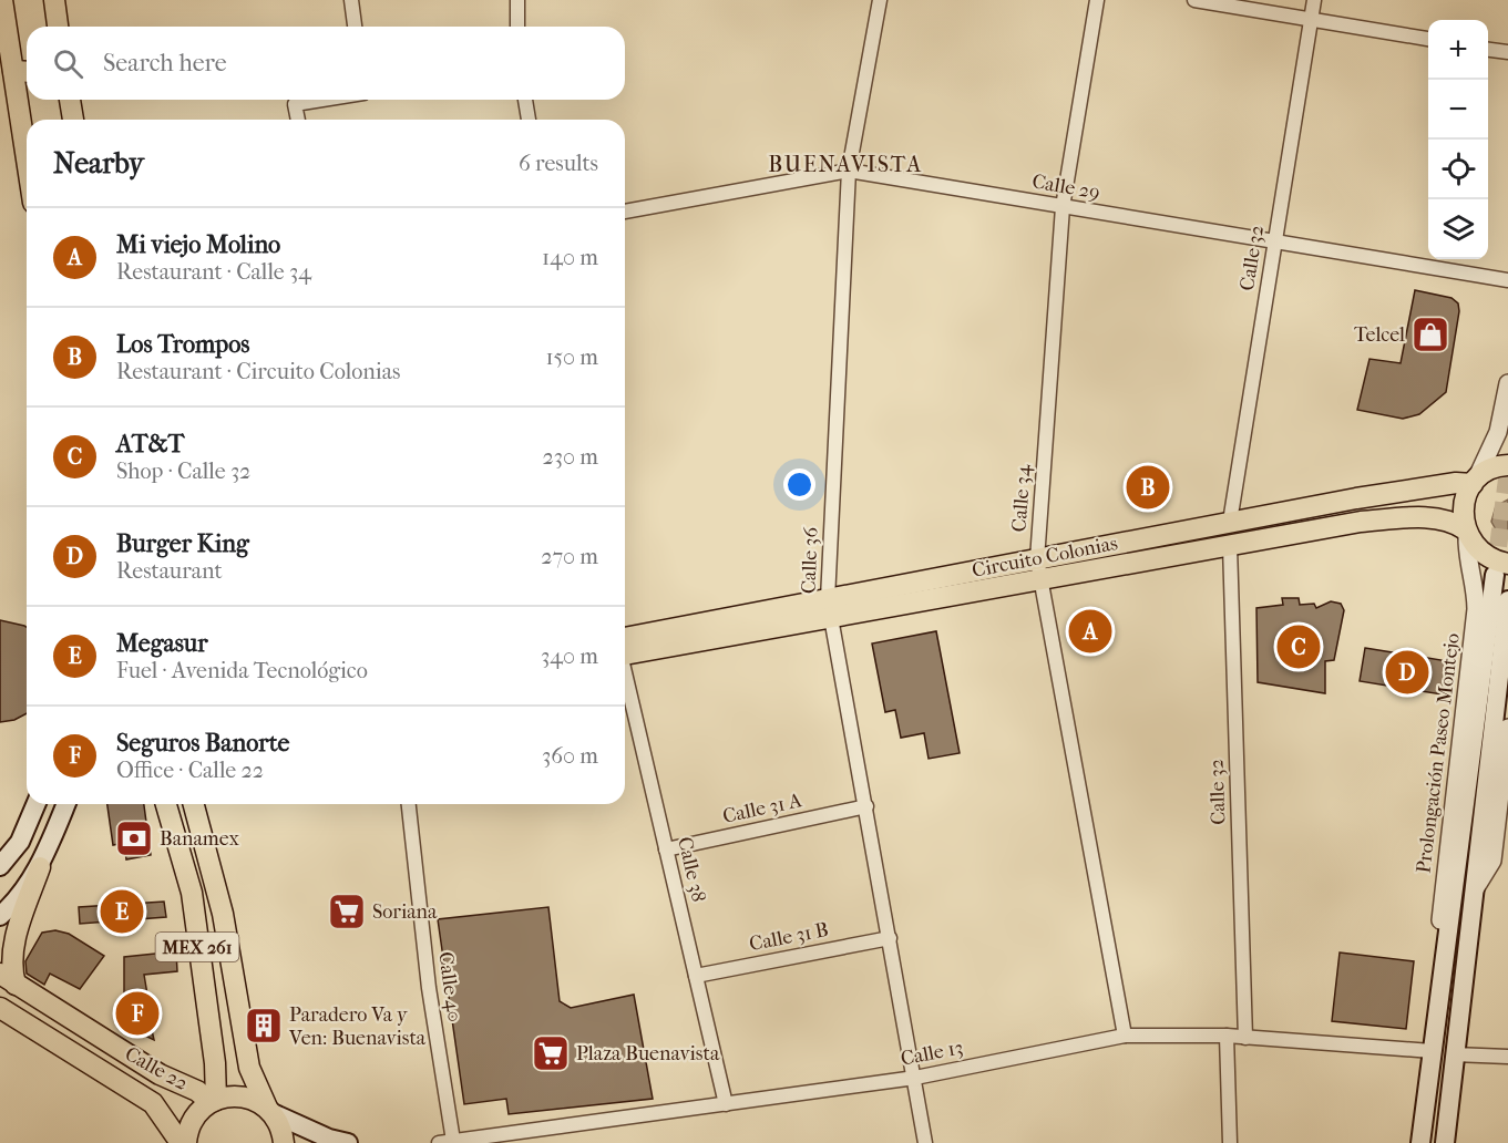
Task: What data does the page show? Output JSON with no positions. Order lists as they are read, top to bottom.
{
  "streets": {
    "main road": [
      "Circuito Colonias",
      "Prolongación Paseo Montejo",
      "MEX 261",
      "Calle 22"
    ],
    "street": [
      "Calle 29",
      "Calle 32",
      "Calle 34",
      "Calle 36",
      "Calle 31 A",
      "Calle 38",
      "Calle 31 B",
      "Calle 40",
      "Calle 13"
    ]
  },
  "crossings": [
    ["Calle 29", "Calle 32"],
    ["Calle 29", "Calle 34"],
    ["Calle 29", "Calle 36"],
    ["Calle 32", "Circuito Colonias"],
    ["Calle 32", "Calle 13"],
    ["Calle 34", "Circuito Colonias"],
    ["Calle 34", "Calle 13"],
    ["Circuito Colonias", "Calle 36"],
    ["Circuito Colonias", "Prolongación Paseo Montejo"],
    ["Calle 36", "Calle 31 A"],
    ["Calle 36", "Calle 31 B"],
    ["Calle 36", "Calle 13"],
    ["Prolongación Paseo Montejo", "Calle 13"],
    ["Calle 31 A", "Calle 38"],
    ["Calle 38", "Calle 31 B"],
    ["Calle 38", "Calle 13"],
    ["MEX 261", "Calle 22"],
    ["Calle 40", "Calle 13"]
  ],
  "districts": ["BUENAVISTA"],
  "places": {
    "shop": ["Telcel"],
    "bank": ["Banamex"],
    "supermarket": ["Soriana", "Plaza Buenavista"],
    "building": ["Paradero Va y Ven: Buenavista"]
  },
  "page": {
    "map_buttons": ["+", "−"],
    "search": "Search here",
    "heading": ["Nearby", "6 results"],
    "list": [
      {
        "mark": "A",
        "name": "Mi viejo Molino",
        "note": "Restaurant · Calle 34",
        "value": "140 m"
      },
      {
        "mark": "B",
        "name": "Los Trompos",
        "note": "Restaurant · Circuito Colonias",
        "value": "150 m"
      },
      {
        "mark": "C",
        "name": "AT&T",
        "note": "Shop · Calle 32",
        "value": "230 m"
      },
      {
        "mark": "D",
        "name": "Burger King",
        "note": "Restaurant",
        "value": "270 m"
      },
      {
        "mark": "E",
        "name": "Megasur",
        "note": "Fuel · Avenida Tecnológico",
        "value": "340 m"
      },
      {
        "mark": "F",
        "name": "Seguros Banorte",
        "note": "Office · Calle 22",
        "value": "360 m"
      }
    ],
    "pins": [
      "B",
      "A",
      "C",
      "D",
      "E",
      "F"
    ]
  }
}
